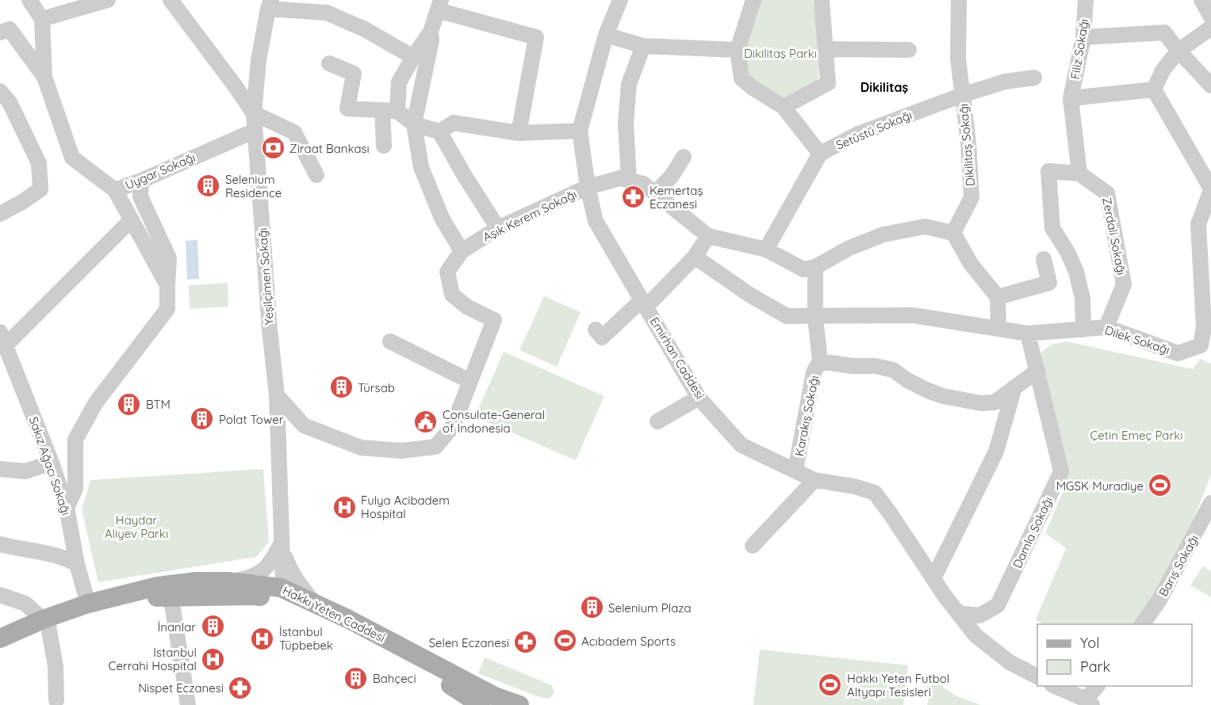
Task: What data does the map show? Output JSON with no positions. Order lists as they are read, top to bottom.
{
  "streets": {
    "main road": ["Hakkı Yeten Caddesi"],
    "street": [
      "Filiz Sokağı",
      "Setüstü Sokağı",
      "Dikilitaş Sokağı",
      "Uygar Sokağı",
      "Aşık Kerem Sokağı",
      "Zerdali Sokağı",
      "Yeşilçimen Sokağı",
      "Dilek Sokağı",
      "Emirhan Caddesi",
      "Karakış Sokağı",
      "Sakız Ağacı Sokağı",
      "Damla Sokağı",
      "Barış Sokağı"
    ]
  },
  "crossings": [
    ["Setüstü Sokağı", "Dikilitaş Sokağı"],
    ["Uygar Sokağı", "Yeşilçimen Sokağı"],
    ["Aşık Kerem Sokağı", "Yeşilçimen Sokağı"],
    ["Aşık Kerem Sokağı", "Emirhan Caddesi"],
    ["Zerdali Sokağı", "Dilek Sokağı"],
    ["Yeşilçimen Sokağı", "Hakkı Yeten Caddesi"],
    ["Dilek Sokağı", "Damla Sokağı"],
    ["Emirhan Caddesi", "Karakış Sokağı"],
    ["Emirhan Caddesi", "Damla Sokağı"],
    ["Karakış Sokağı", "Damla Sokağı"],
    ["Sakız Ağacı Sokağı", "Hakkı Yeten Caddesi"]
  ],
  "districts": ["Dikilitaş"],
  "parks": ["Dikilitaş Parkı", "Çetin Emeç Parkı", "Haydar Aliyev Parkı"],
  "places": {
    "bank": ["Ziraat Bankası"],
    "building": [
      "Selenium Residence",
      "Türsab",
      "BTM",
      "Polat Tower",
      "Selenium Plaza",
      "İnanlar",
      "Bahçeci"
    ],
    "pharmacy": ["Kemertaş Eczanesi", "Selen Eczanesi", "Nispet Eczanesi"],
    "public building": ["Consulate-General of Indonesia"],
    "sports": ["MGSK Muradiye", "Acıbadem Sports", "Hakkı Yeten Futbol Altyapı Tesisleri"],
    "hospital": ["Fulya Acibadem Hospital", "İstanbul Tüpbebek", "Istanbul Cerrahi Hospital"]
  },
  "legend": ["Yol", "Park"]
}
